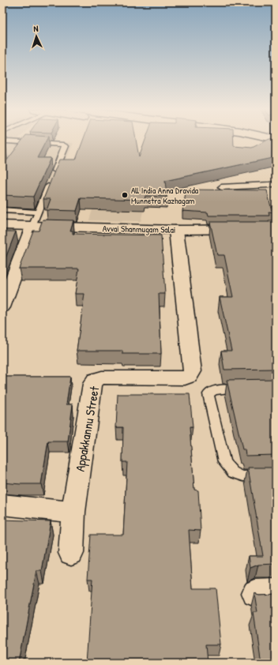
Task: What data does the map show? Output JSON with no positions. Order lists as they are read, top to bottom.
{
  "streets": {
    "main road": ["Avvai Shanmugam Salai", "Appakkannu Street"]
  },
  "crossings": [
    ["Avvai Shanmugam Salai", "Appakkannu Street"]
  ],
  "places": ["All India Anna Dravida Munnetra Kazhagam"],
  "north": "top"
}
